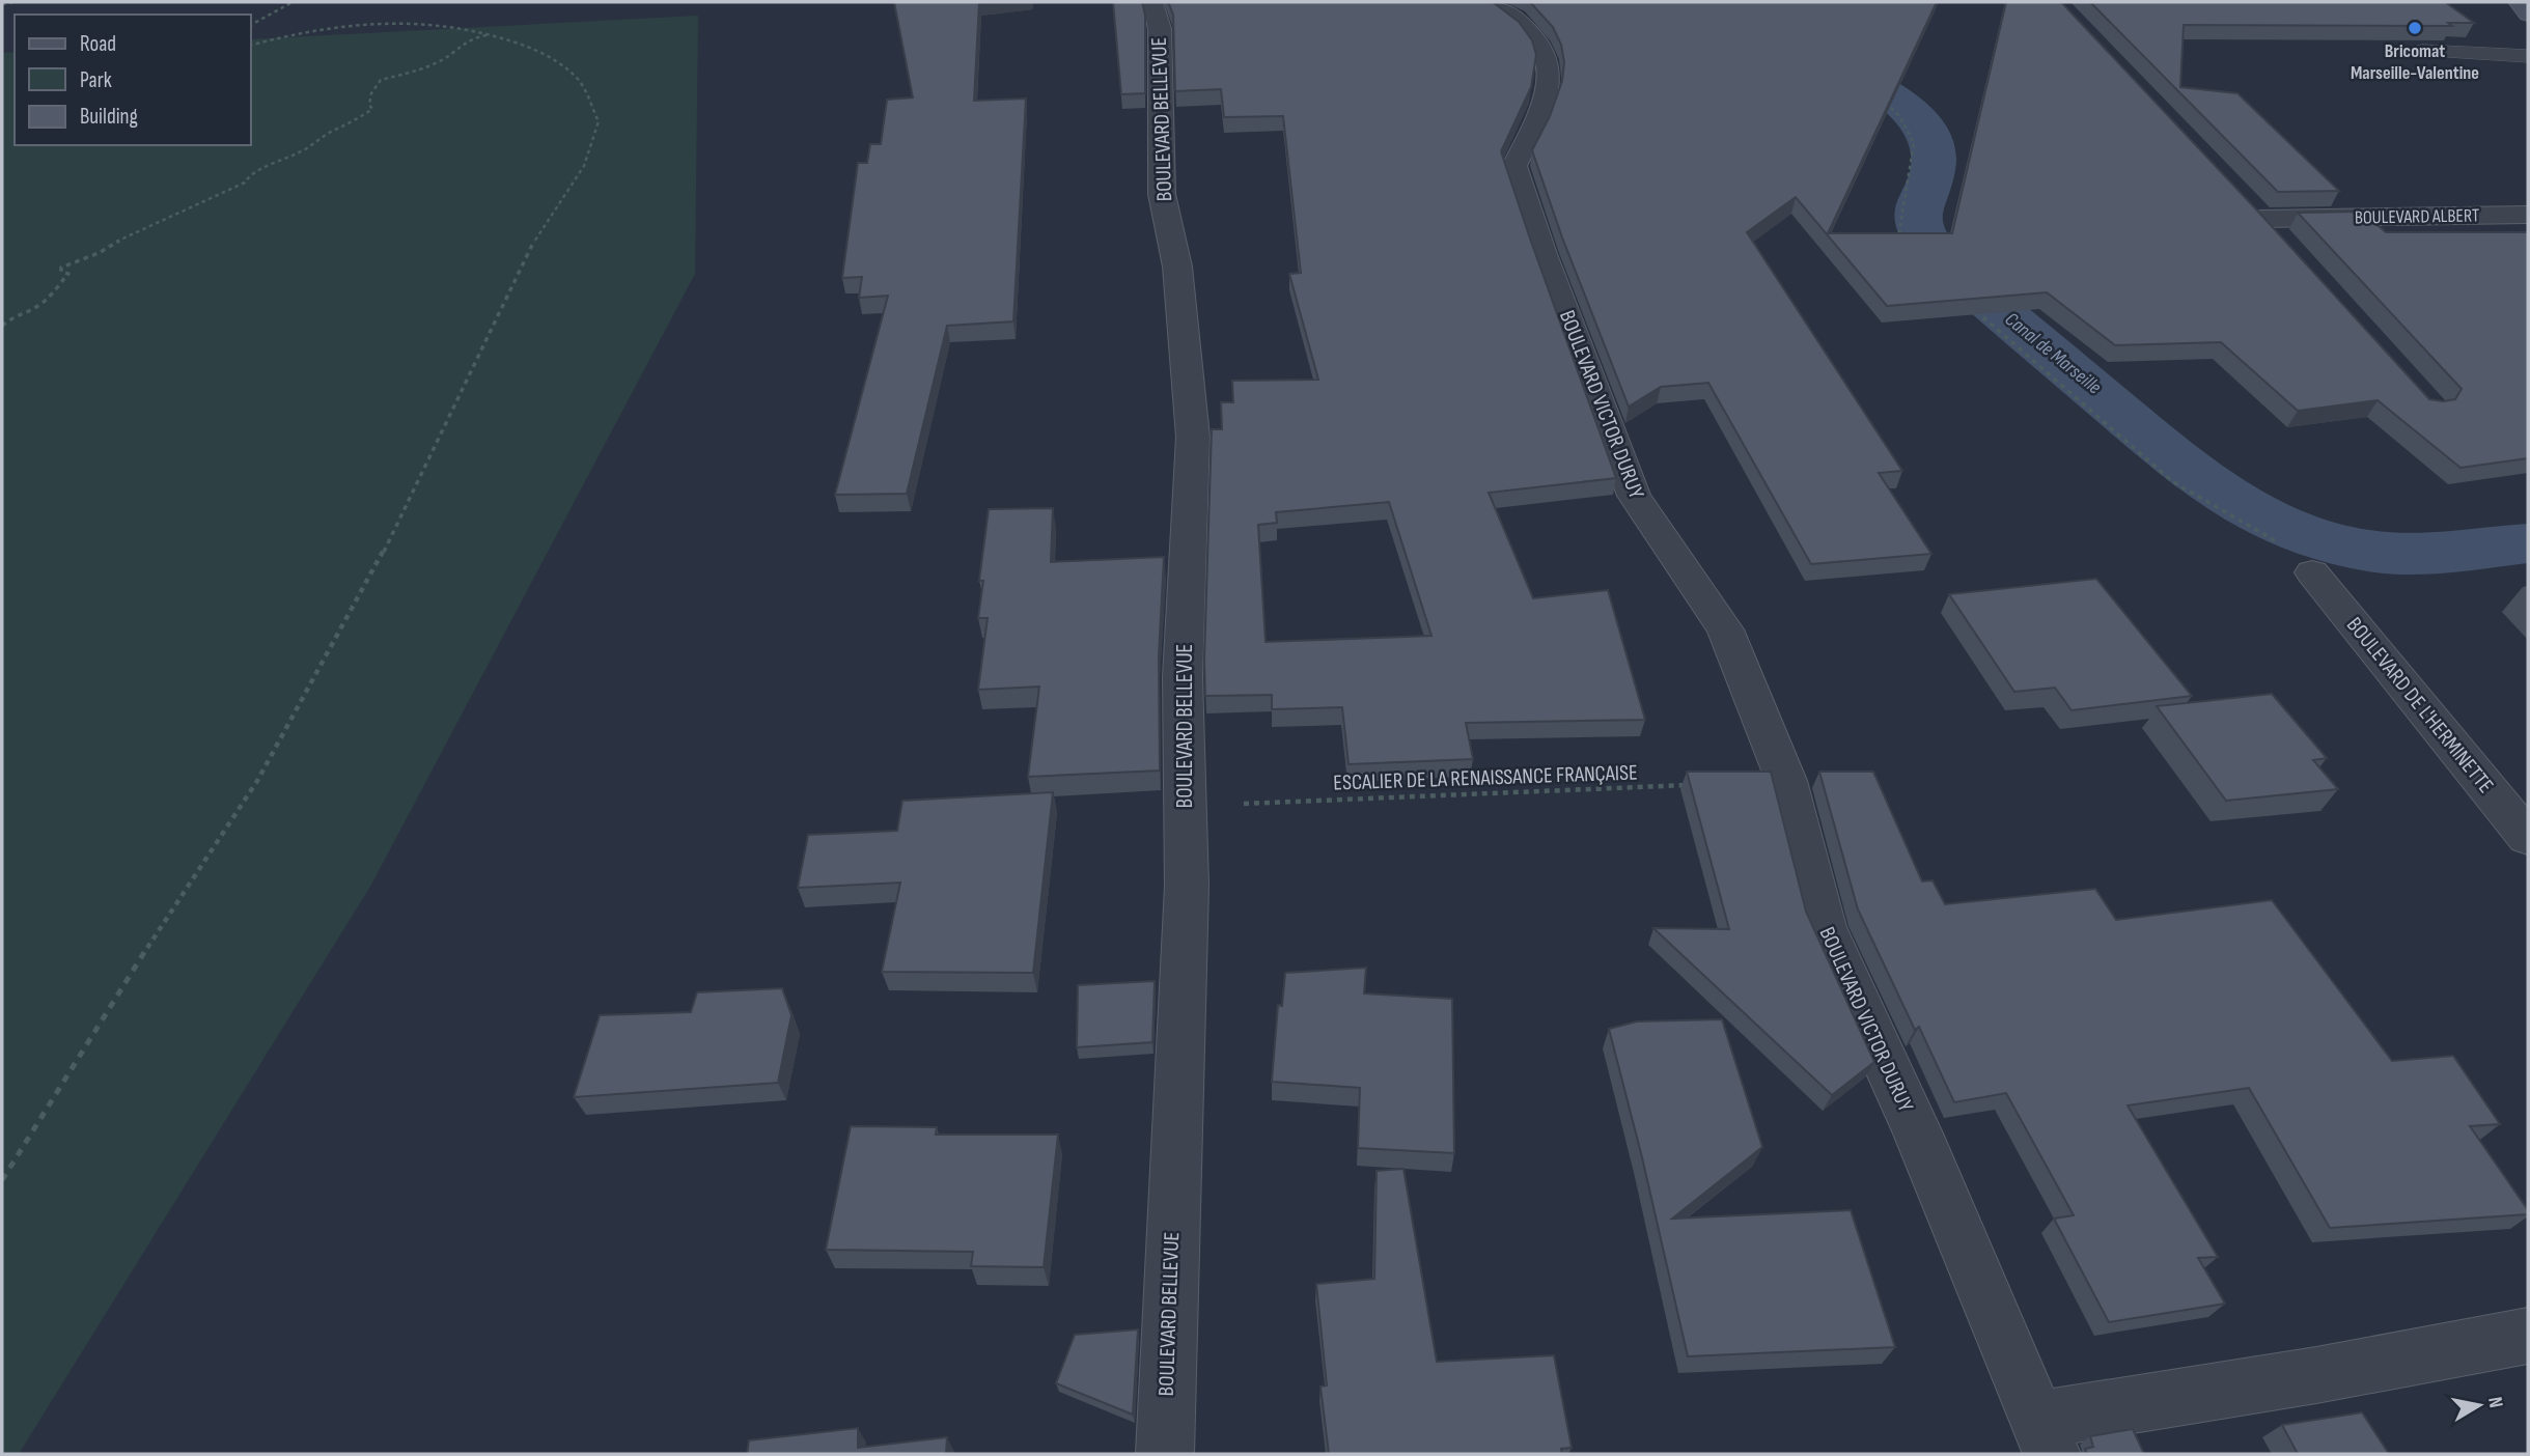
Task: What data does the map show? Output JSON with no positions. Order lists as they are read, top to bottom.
{
  "streets": {
    "street": [
      "BOULEVARD BELLEVUE",
      "BOULEVARD ALBERT",
      "BOULEVARD VICTOR DURUY",
      "BOULEVARD DE L'HERMINETTE"
    ],
    "path": ["ESCALIER DE LA RENAISSANCE FRANÇAISE"]
  },
  "crossings": [
    ["BOULEVARD BELLEVUE", "ESCALIER DE LA RENAISSANCE FRANÇAISE"],
    ["BOULEVARD VICTOR DURUY", "ESCALIER DE LA RENAISSANCE FRANÇAISE"]
  ],
  "water": ["Canal de Marseille"],
  "places": ["Bricomat Marseille-Valentine"],
  "legend": ["Road", "Park", "Building"],
  "north": "right"
}
